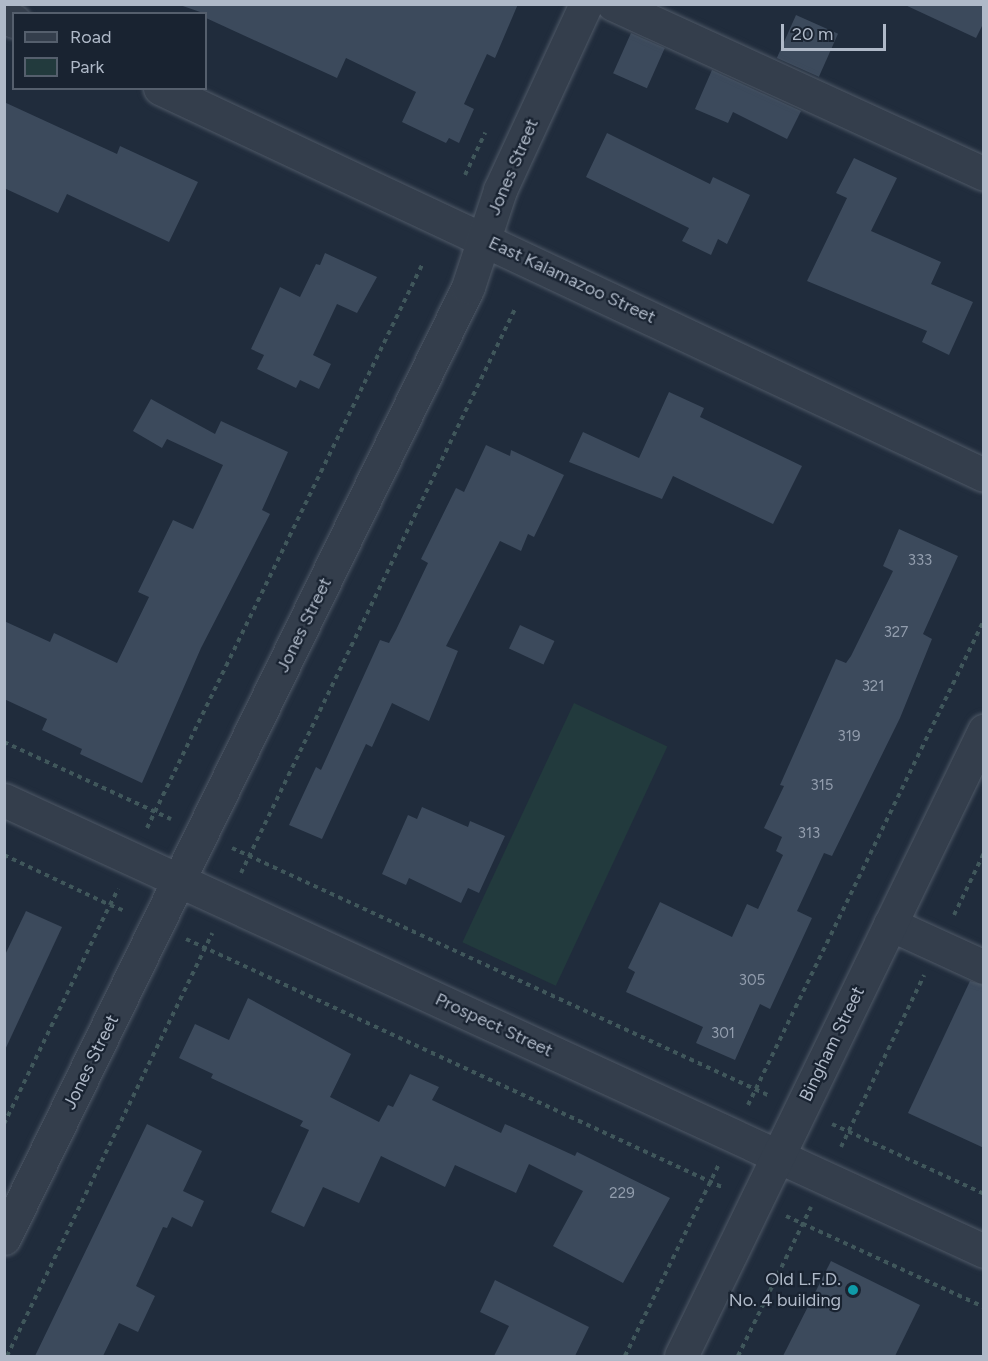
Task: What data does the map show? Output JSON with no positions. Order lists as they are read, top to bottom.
{
  "streets": {
    "street": [
      "Jones Street",
      "East Kalamazoo Street",
      "Prospect Street",
      "Bingham Street"
    ]
  },
  "crossings": [
    ["Jones Street", "East Kalamazoo Street"],
    ["Jones Street", "Prospect Street"],
    ["Prospect Street", "Bingham Street"]
  ],
  "places": ["Old L.F.D. No. 4 building"],
  "house_numbers": [
    "333",
    "327",
    "321",
    "319",
    "315",
    "313",
    "305",
    "301",
    "229"
  ],
  "legend": ["Road", "Park"],
  "scale_bar": "20 m"
}
